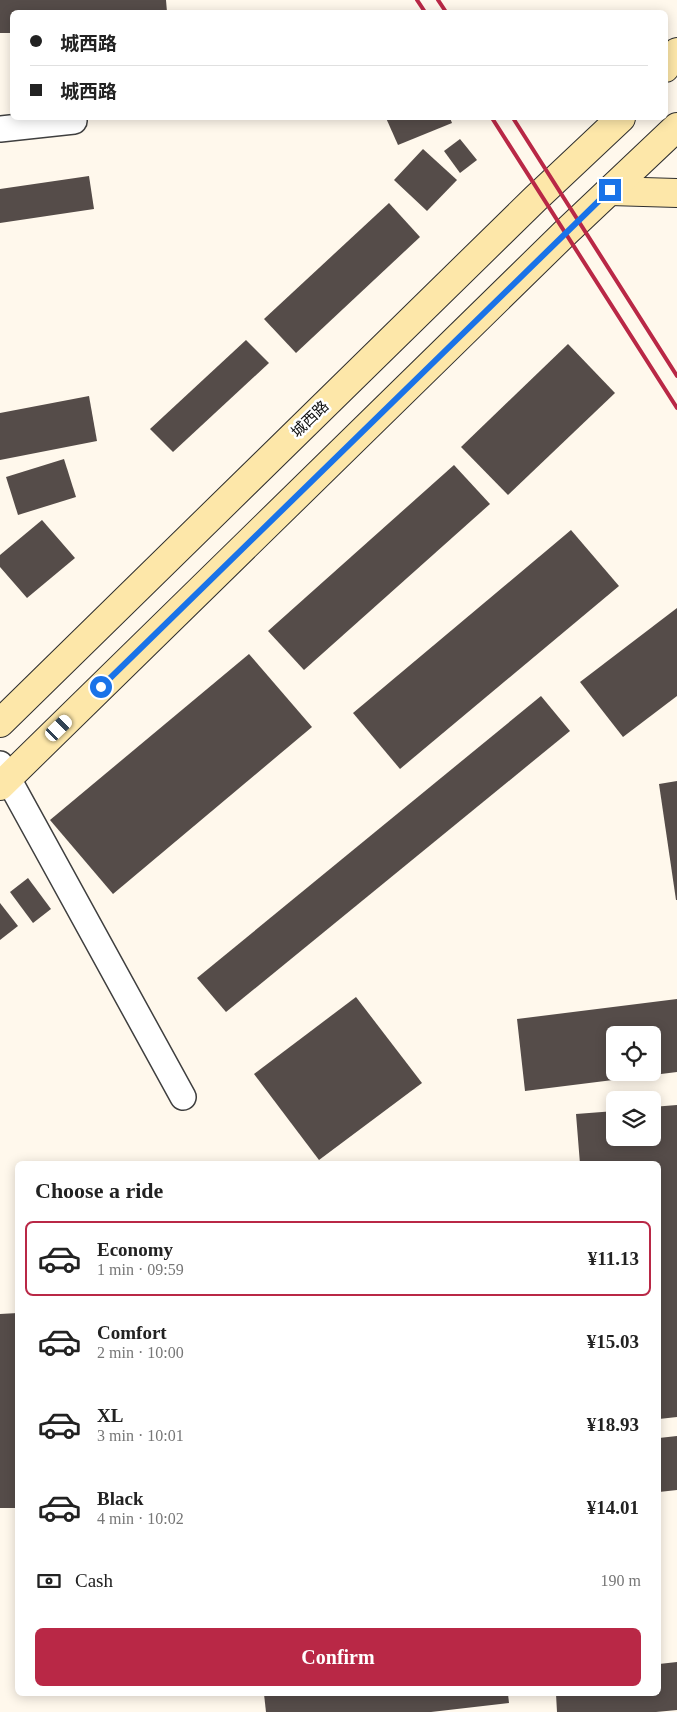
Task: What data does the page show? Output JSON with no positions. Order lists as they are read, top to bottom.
{
  "streets": {
    "main road": ["城西路"]
  },
  "page": {
    "banner": ["城西路", "城西路"],
    "heading": "Choose a ride",
    "list": [
      {
        "name": "Economy",
        "note": "1 min · 09:59",
        "value": "¥11.13"
      },
      {
        "name": "Comfort",
        "note": "2 min · 10:00",
        "value": "¥15.03"
      },
      {
        "name": "XL",
        "note": "3 min · 10:01",
        "value": "¥18.93"
      },
      {
        "name": "Black",
        "note": "4 min · 10:02",
        "value": "¥14.01"
      }
    ],
    "pay": ["Cash", "190 m"],
    "buttons": "Confirm"
  }
}
